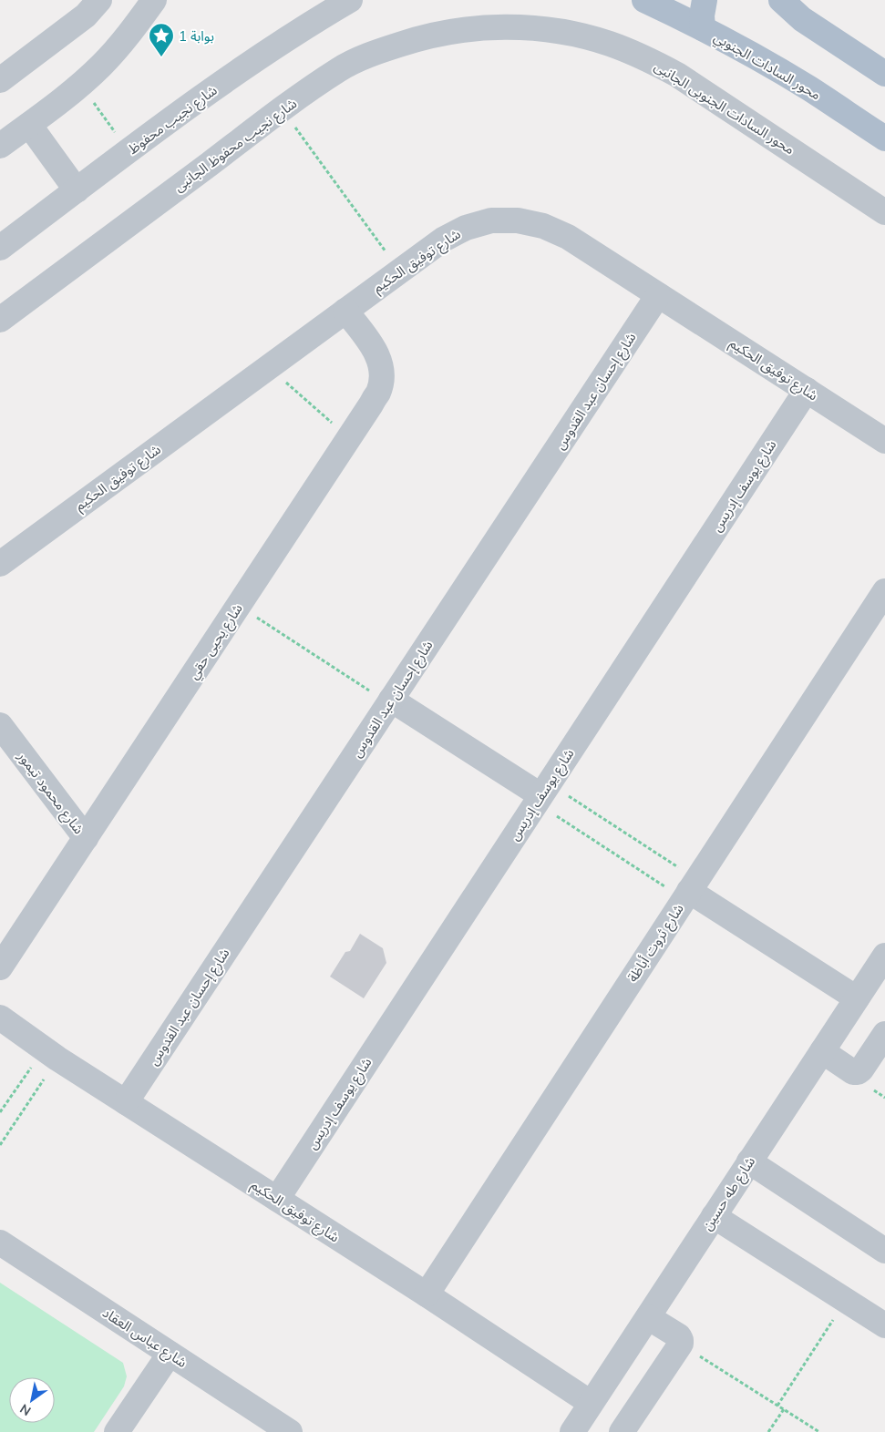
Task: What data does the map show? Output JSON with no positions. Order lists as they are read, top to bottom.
{
  "streets": {
    "main road": ["محور السادات الجنوبي"],
    "street": [
      "محور السادات الجنوبى الجانبى",
      "شارع نجيب محفوظ",
      "شارع نجيب محفوظ الجانبى",
      "شارع توفيق الحكيم",
      "شارع إحسان عبد القدوس",
      "شارع يوسف إدريس",
      "شارع يحيى حقي",
      "شارع محمود تيمور",
      "شارع ثروت أباظة",
      "شارع طه حسين",
      "شارع عباس العقاد"
    ]
  },
  "crossings": [
    ["محور السادات الجنوبى الجانبى", "شارع نجيب محفوظ الجانبى"],
    ["شارع توفيق الحكيم", "شارع إحسان عبد القدوس"],
    ["شارع توفيق الحكيم", "شارع يوسف إدريس"],
    ["شارع توفيق الحكيم", "شارع يحيى حقي"],
    ["شارع توفيق الحكيم", "شارع ثروت أباظة"],
    ["شارع توفيق الحكيم", "شارع طه حسين"],
    ["شارع يحيى حقي", "شارع محمود تيمور"]
  ],
  "places": {
    "place": ["بوابة 1"]
  },
  "north": "bottom left"
}
